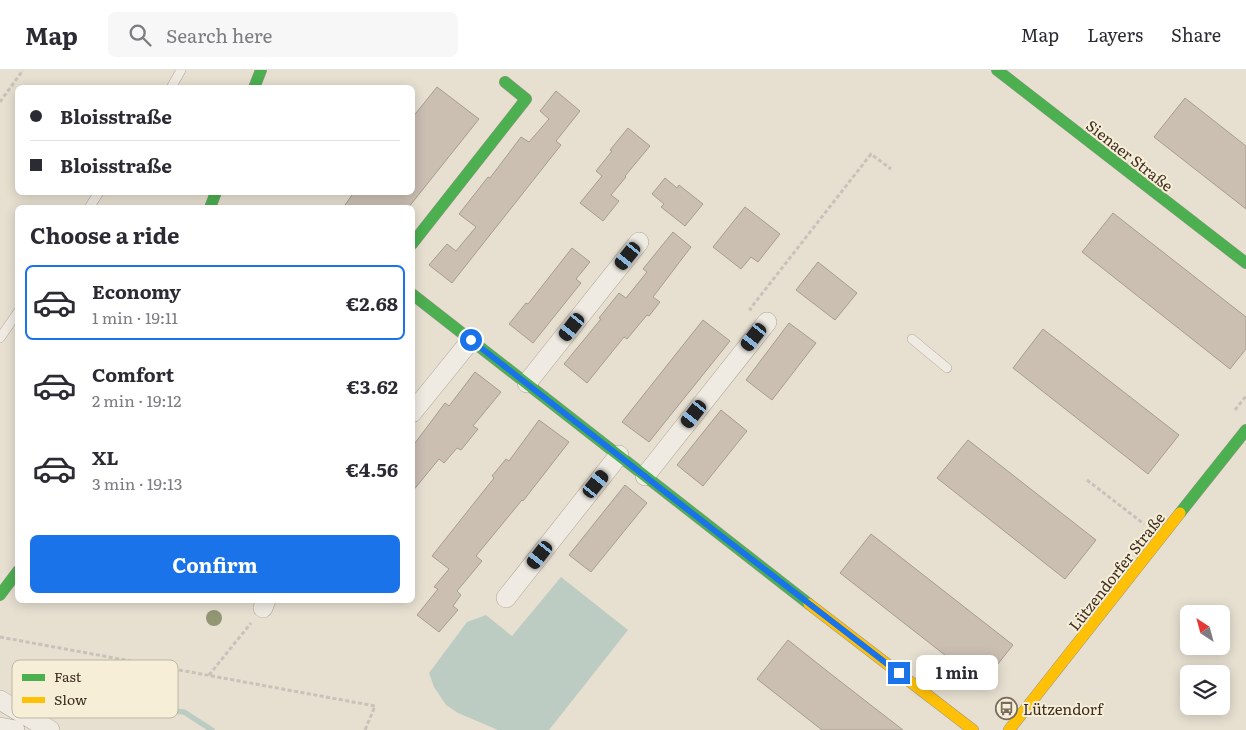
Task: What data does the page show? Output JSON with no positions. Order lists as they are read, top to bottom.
{
  "streets": {
    "street": ["Sienaer Straße", "Lützendorfer Straße"]
  },
  "places": {
    "bus stop": ["Lützendorf"]
  },
  "legend": ["Fast", "Slow"],
  "north": "top left",
  "page": {
    "header": "Map",
    "search": "Search here",
    "nav": ["Map", "Layers", "Share"],
    "banner": ["Bloisstraße", "Bloisstraße"],
    "heading": "Choose a ride",
    "list": [
      {
        "name": "Economy",
        "note": "1 min · 19:11",
        "value": "€2.68"
      },
      {
        "name": "Comfort",
        "note": "2 min · 19:12",
        "value": "€3.62"
      },
      {
        "name": "XL",
        "note": "3 min · 19:13",
        "value": "€4.56"
      }
    ],
    "buttons": "Confirm",
    "bubble": "1 min"
  }
}
